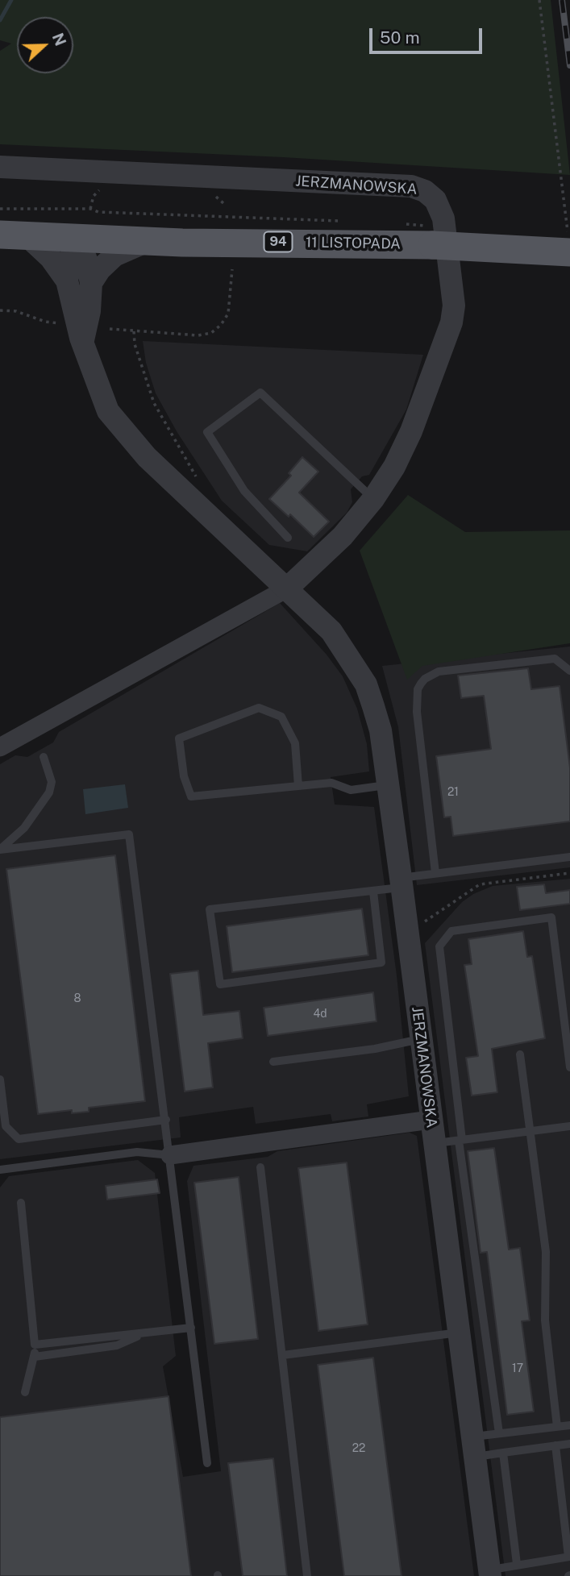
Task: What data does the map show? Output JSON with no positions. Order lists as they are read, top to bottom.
{
  "streets": {
    "main road": ["94", "11 LISTOPADA"],
    "street": ["JERZMANOWSKA"]
  },
  "crossings": [
    ["JERZMANOWSKA", "11 LISTOPADA"]
  ],
  "house_numbers": [
    "21",
    "8",
    "4d",
    "17",
    "22"
  ],
  "scale_bar": "50 m",
  "north": "right"
}
